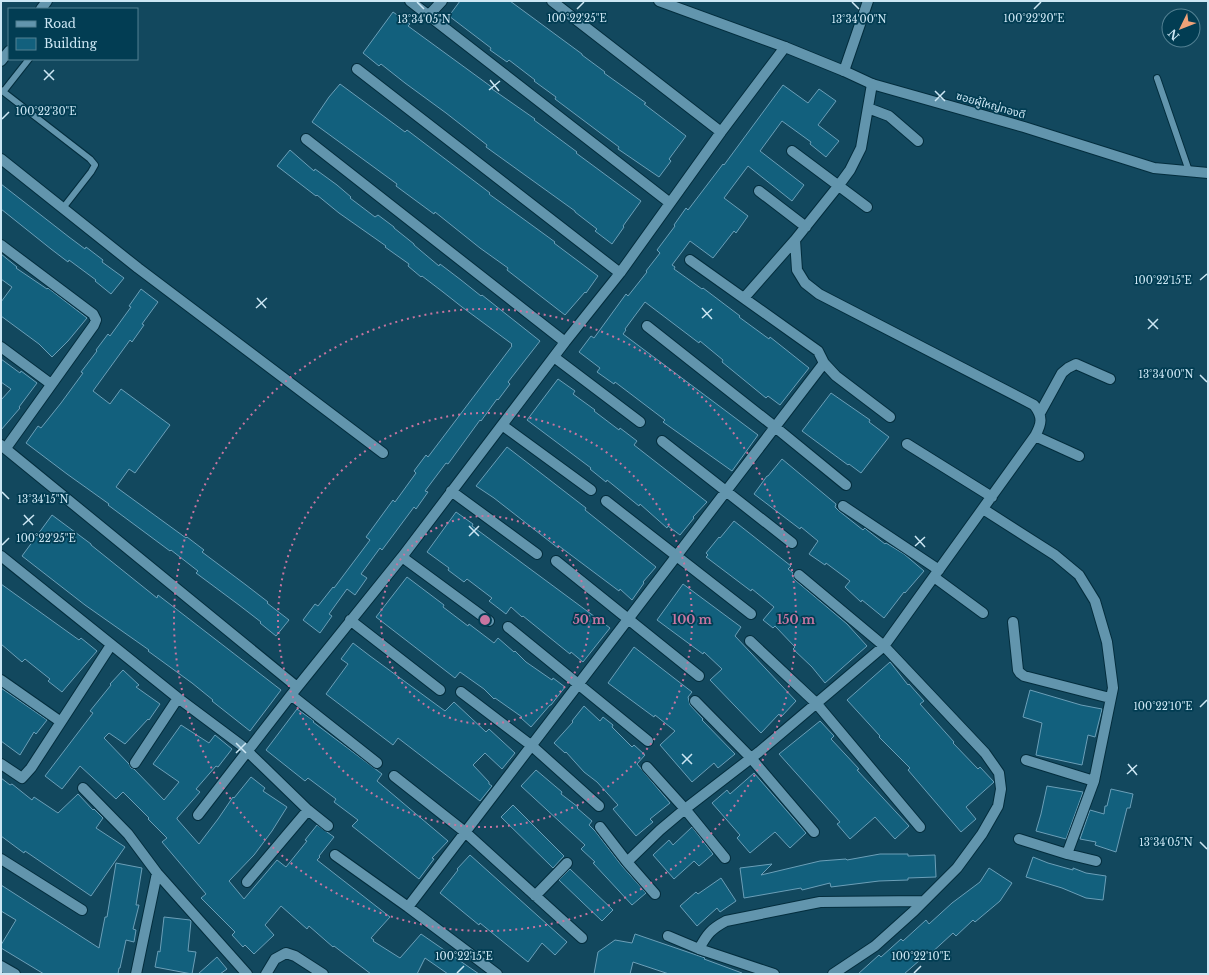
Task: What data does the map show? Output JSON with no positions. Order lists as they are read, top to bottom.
{
  "streets": {
    "street": ["ซอยผู้ใหญ่ทองดี"]
  },
  "legend": ["Road", "Building"],
  "north": "bottom left",
  "coordinates": [
    "100°22'25\"E",
    "100°22'20\"E",
    "13°34'05\"N",
    "13°34'00\"N",
    "100°22'30\"E",
    "100°22'15\"E",
    "13°34'15\"N",
    "100°22'10\"E"
  ],
  "rings": ["50 m", "100 m", "150 m"]
}
